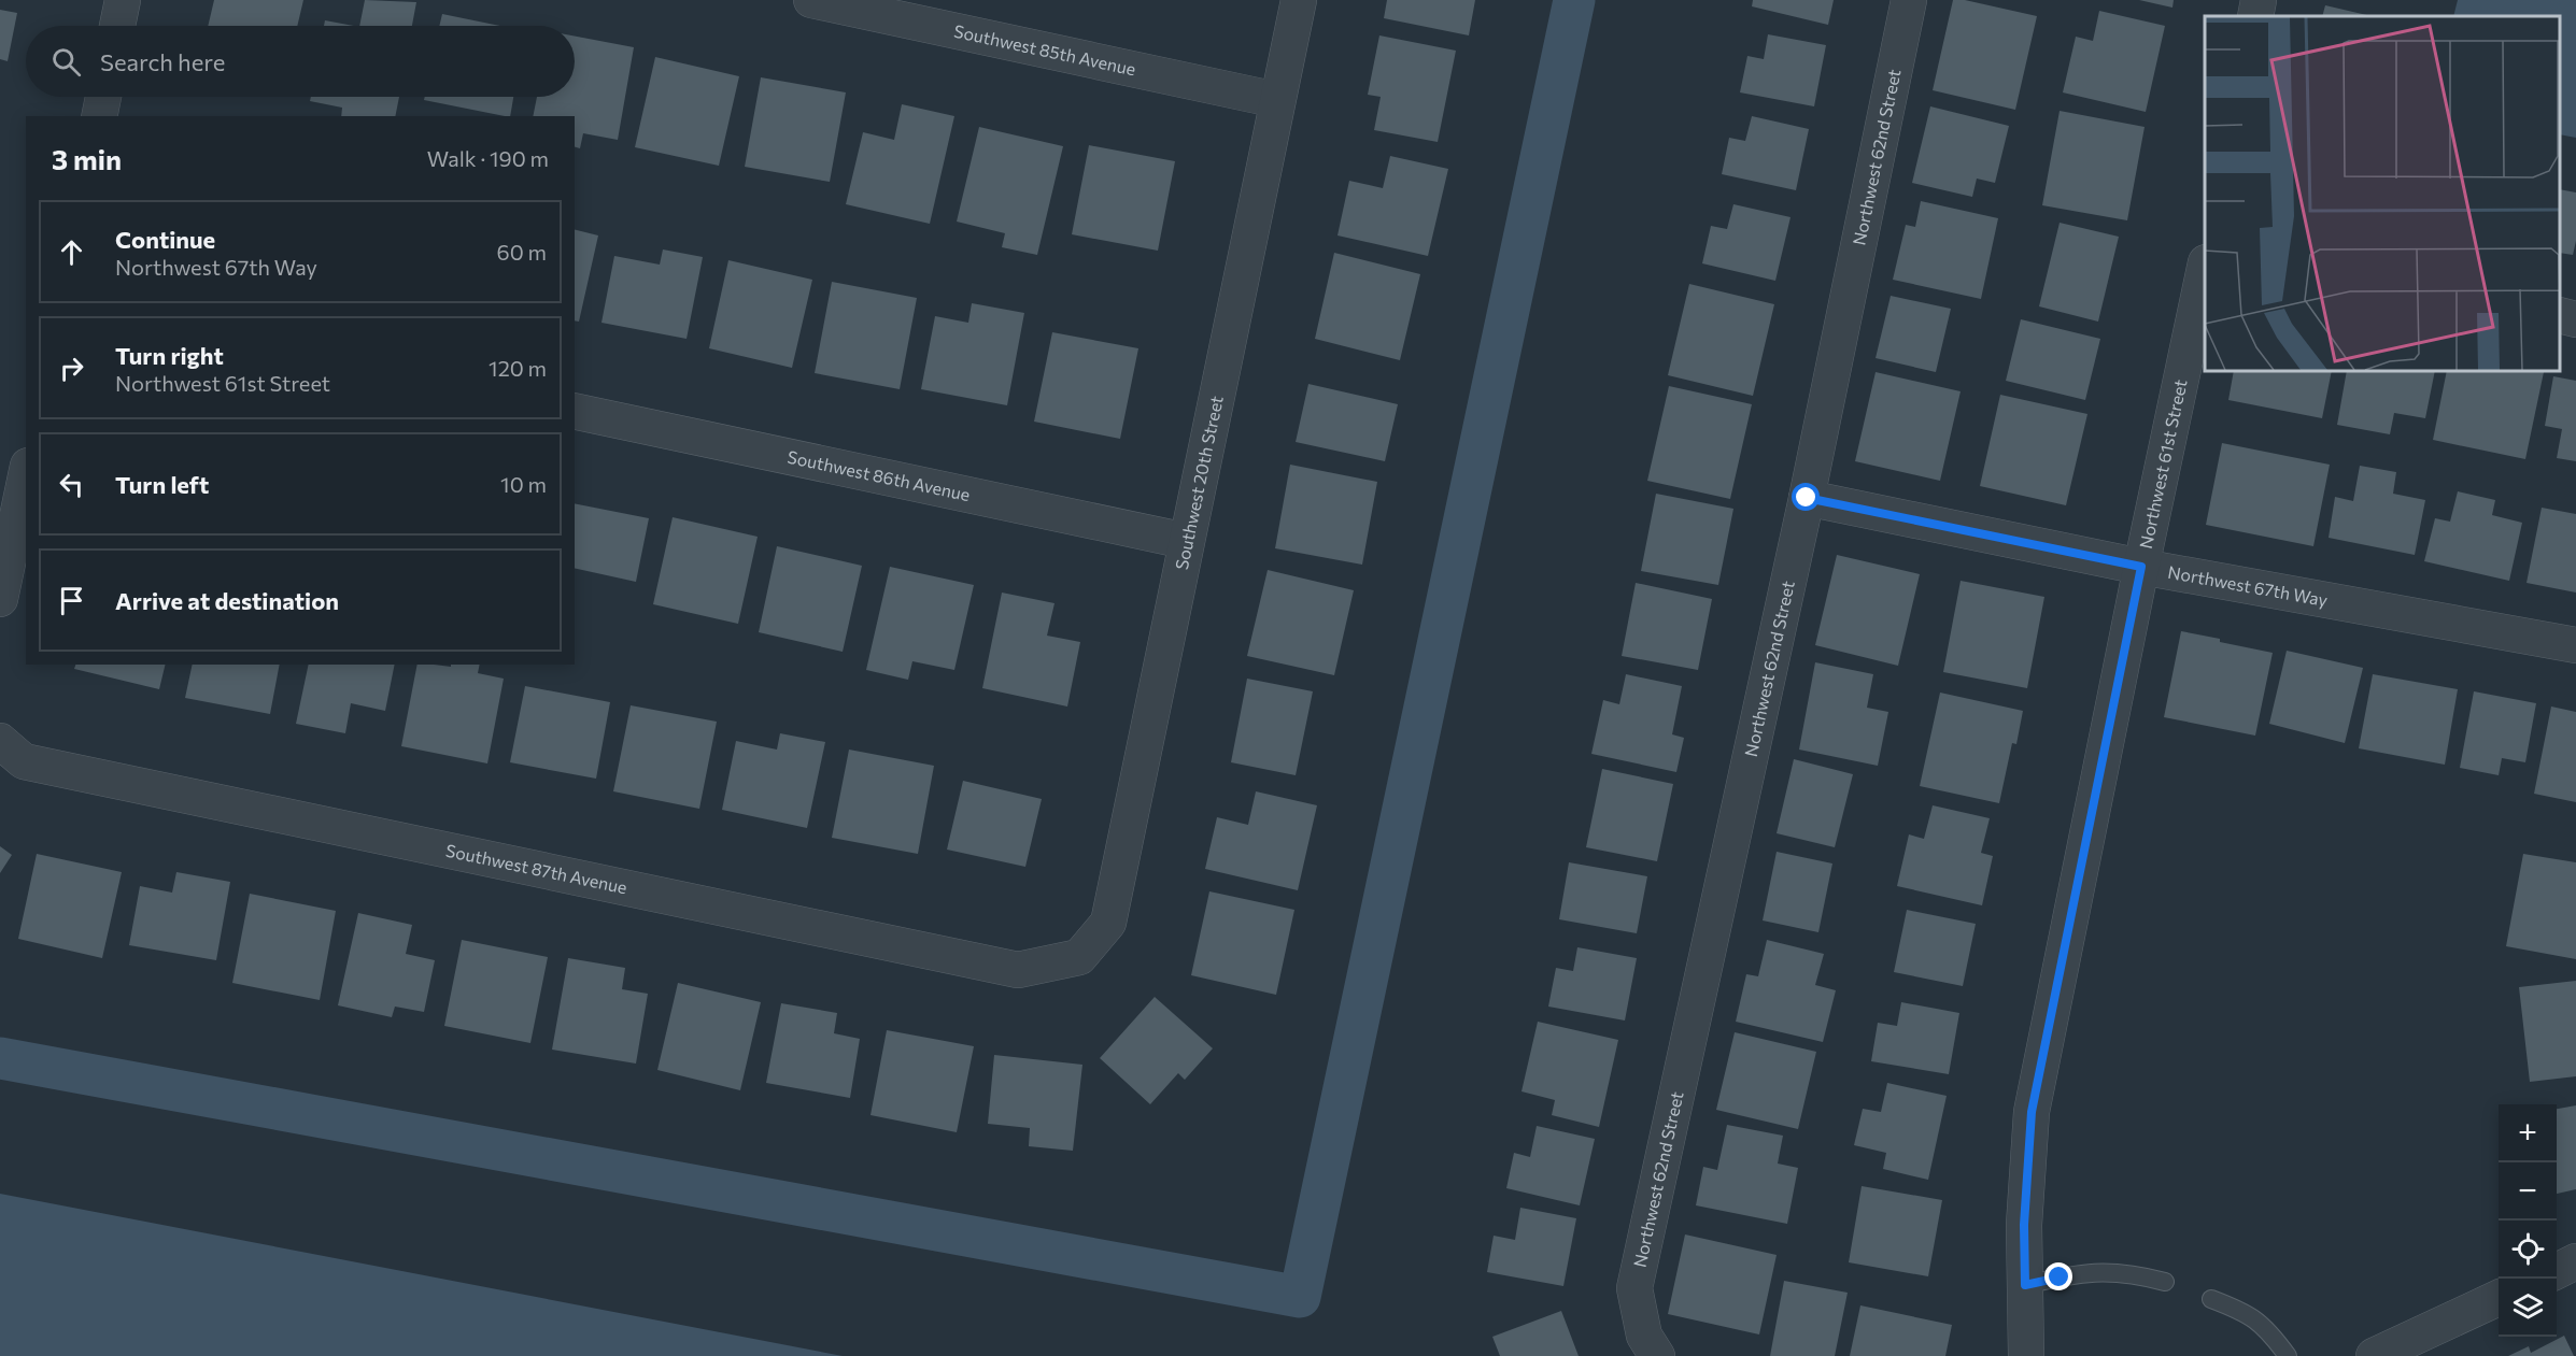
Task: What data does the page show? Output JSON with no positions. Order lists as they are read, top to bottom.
{
  "streets": {
    "street": [
      "Southwest 85th Avenue",
      "Northwest 62nd Street",
      "Northwest 61st Street",
      "Southwest 86th Avenue",
      "Southwest 20th Street",
      "Northwest 67th Way",
      "Southwest 87th Avenue"
    ]
  },
  "crossings": [
    ["Southwest 85th Avenue", "Southwest 20th Street"],
    ["Northwest 62nd Street", "Northwest 67th Way"],
    ["Northwest 61st Street", "Northwest 67th Way"],
    ["Southwest 86th Avenue", "Southwest 20th Street"],
    ["Southwest 20th Street", "Southwest 87th Avenue"]
  ],
  "page": {
    "search": "Search here",
    "heading": ["3 min", "Walk · 190 m"],
    "list": [
      ["Continue", "Northwest 67th Way", "60 m"],
      ["Turn right", "Northwest 61st Street", "120 m"],
      ["Turn left", "10 m"],
      "Arrive at destination"
    ],
    "map_buttons": ["+", "−"]
  }
}
